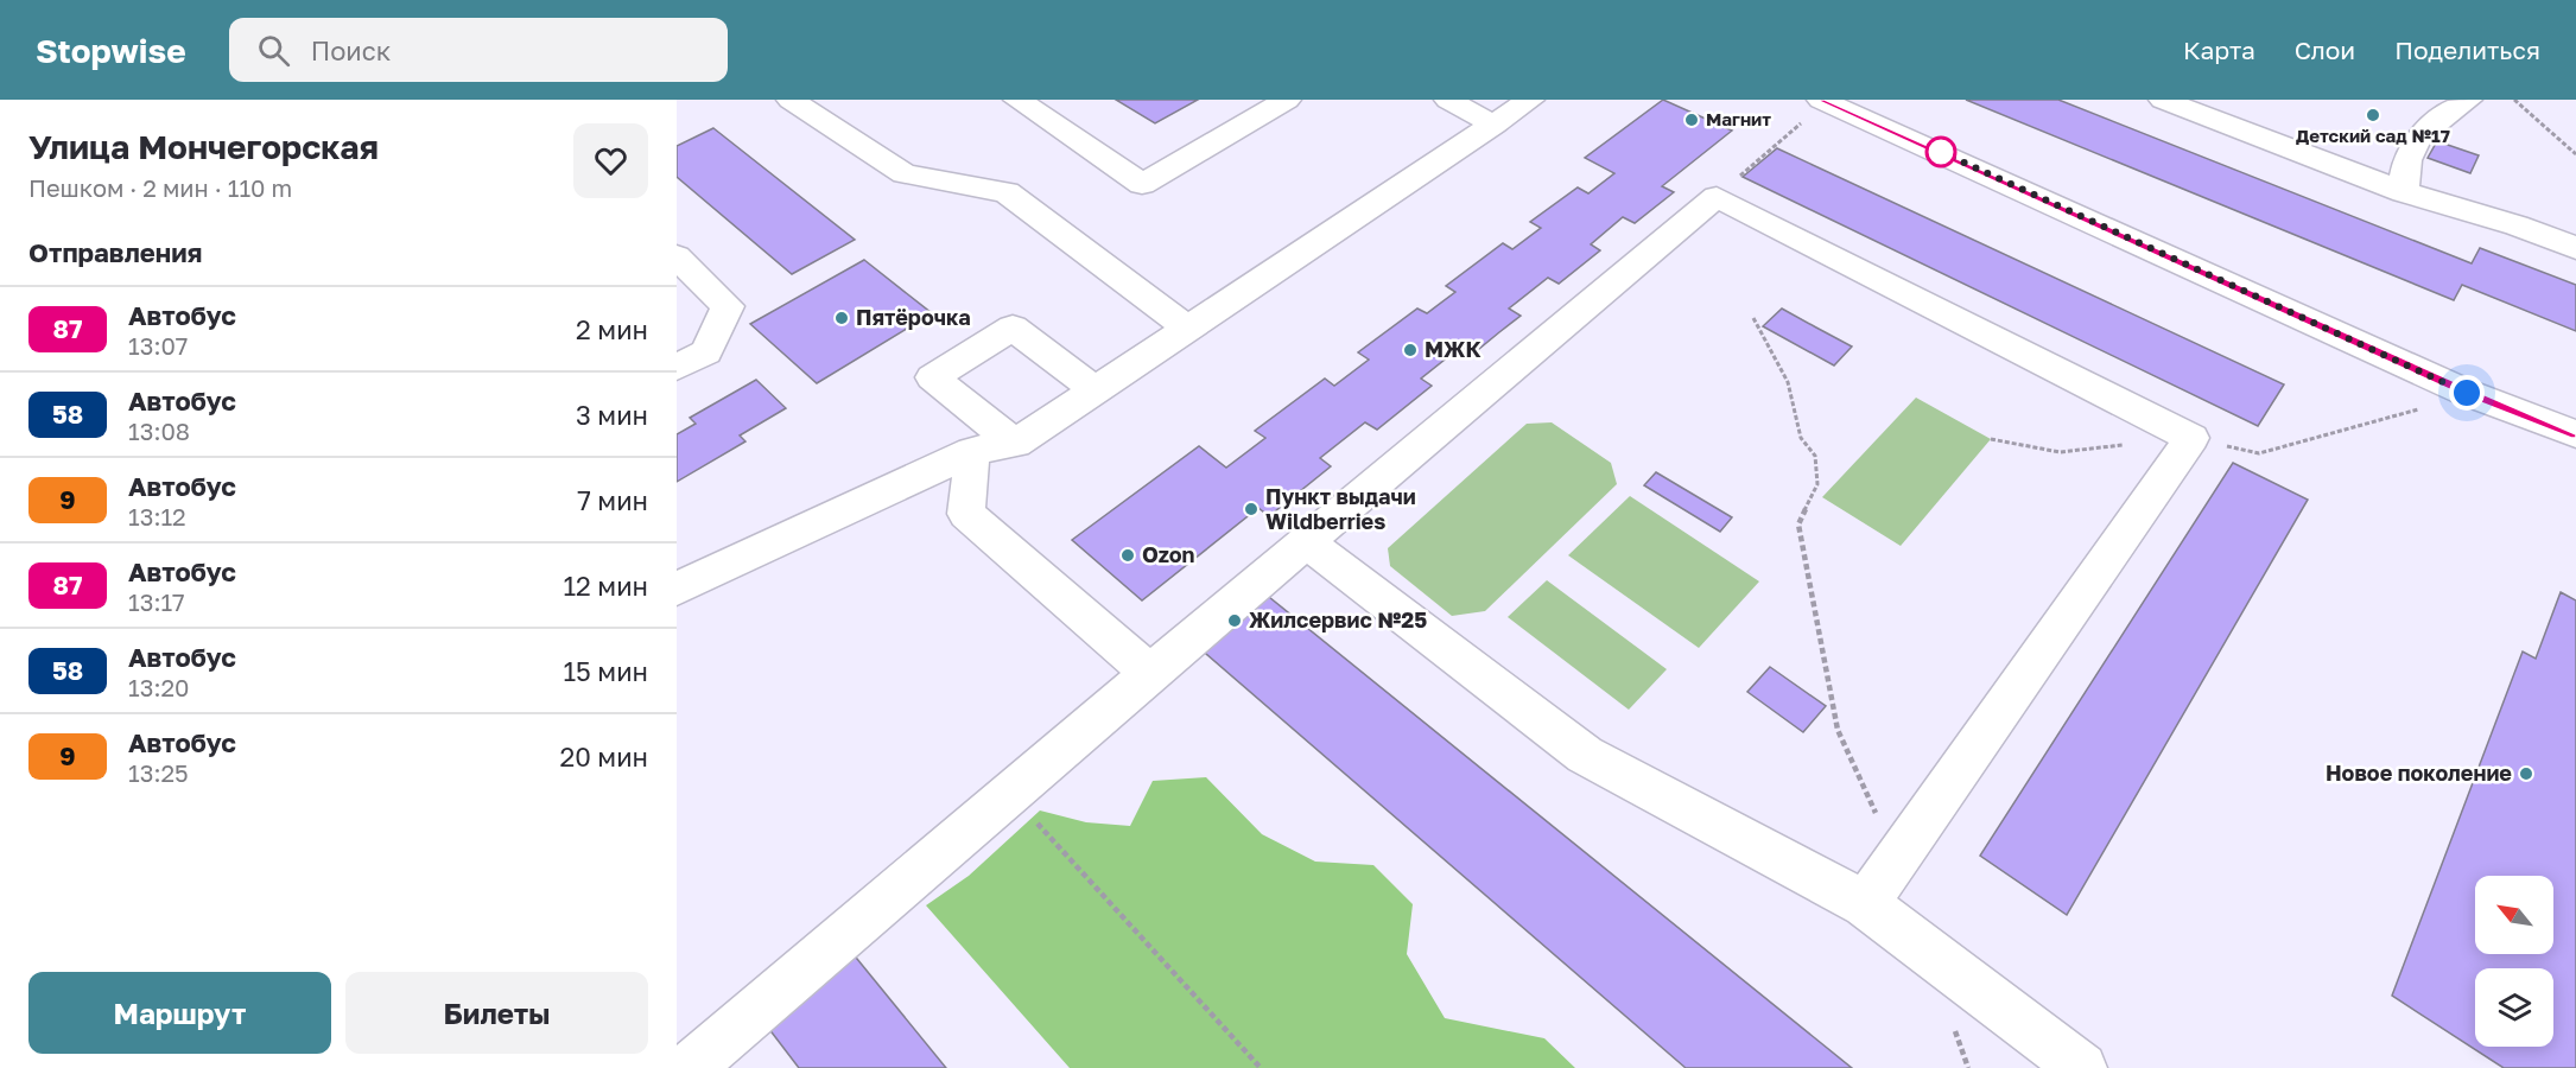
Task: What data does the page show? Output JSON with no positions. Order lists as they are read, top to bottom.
{
  "places": [
    "Детский сад №17",
    "Магнит",
    "Пятёрочка",
    "МЖК",
    "Пункт выдачи Wildberries",
    "Ozon",
    "Жилсервис №25",
    "Новое поколение"
  ],
  "lines": ["bus line 87"],
  "north": "top left",
  "page": {
    "header": "Stopwise",
    "search": "Поиск",
    "nav": ["Карта", "Слои", "Поделиться"],
    "heading": [
      ["Улица Мончегорская", "Пешком · 2 мин · 110 m"],
      "Отправления"
    ],
    "list": [
      {
        "mark": "87",
        "name": "Автобус",
        "note": "13:07",
        "value": "2 мин"
      },
      {
        "mark": "58",
        "name": "Автобус",
        "note": "13:08",
        "value": "3 мин"
      },
      {
        "mark": "9",
        "name": "Автобус",
        "note": "13:12",
        "value": "7 мин"
      },
      {
        "mark": "87",
        "name": "Автобус",
        "note": "13:17",
        "value": "12 мин"
      },
      {
        "mark": "58",
        "name": "Автобус",
        "note": "13:20",
        "value": "15 мин"
      },
      {
        "mark": "9",
        "name": "Автобус",
        "note": "13:25",
        "value": "20 мин"
      }
    ],
    "buttons": ["Маршрут", "Билеты"]
  }
}
